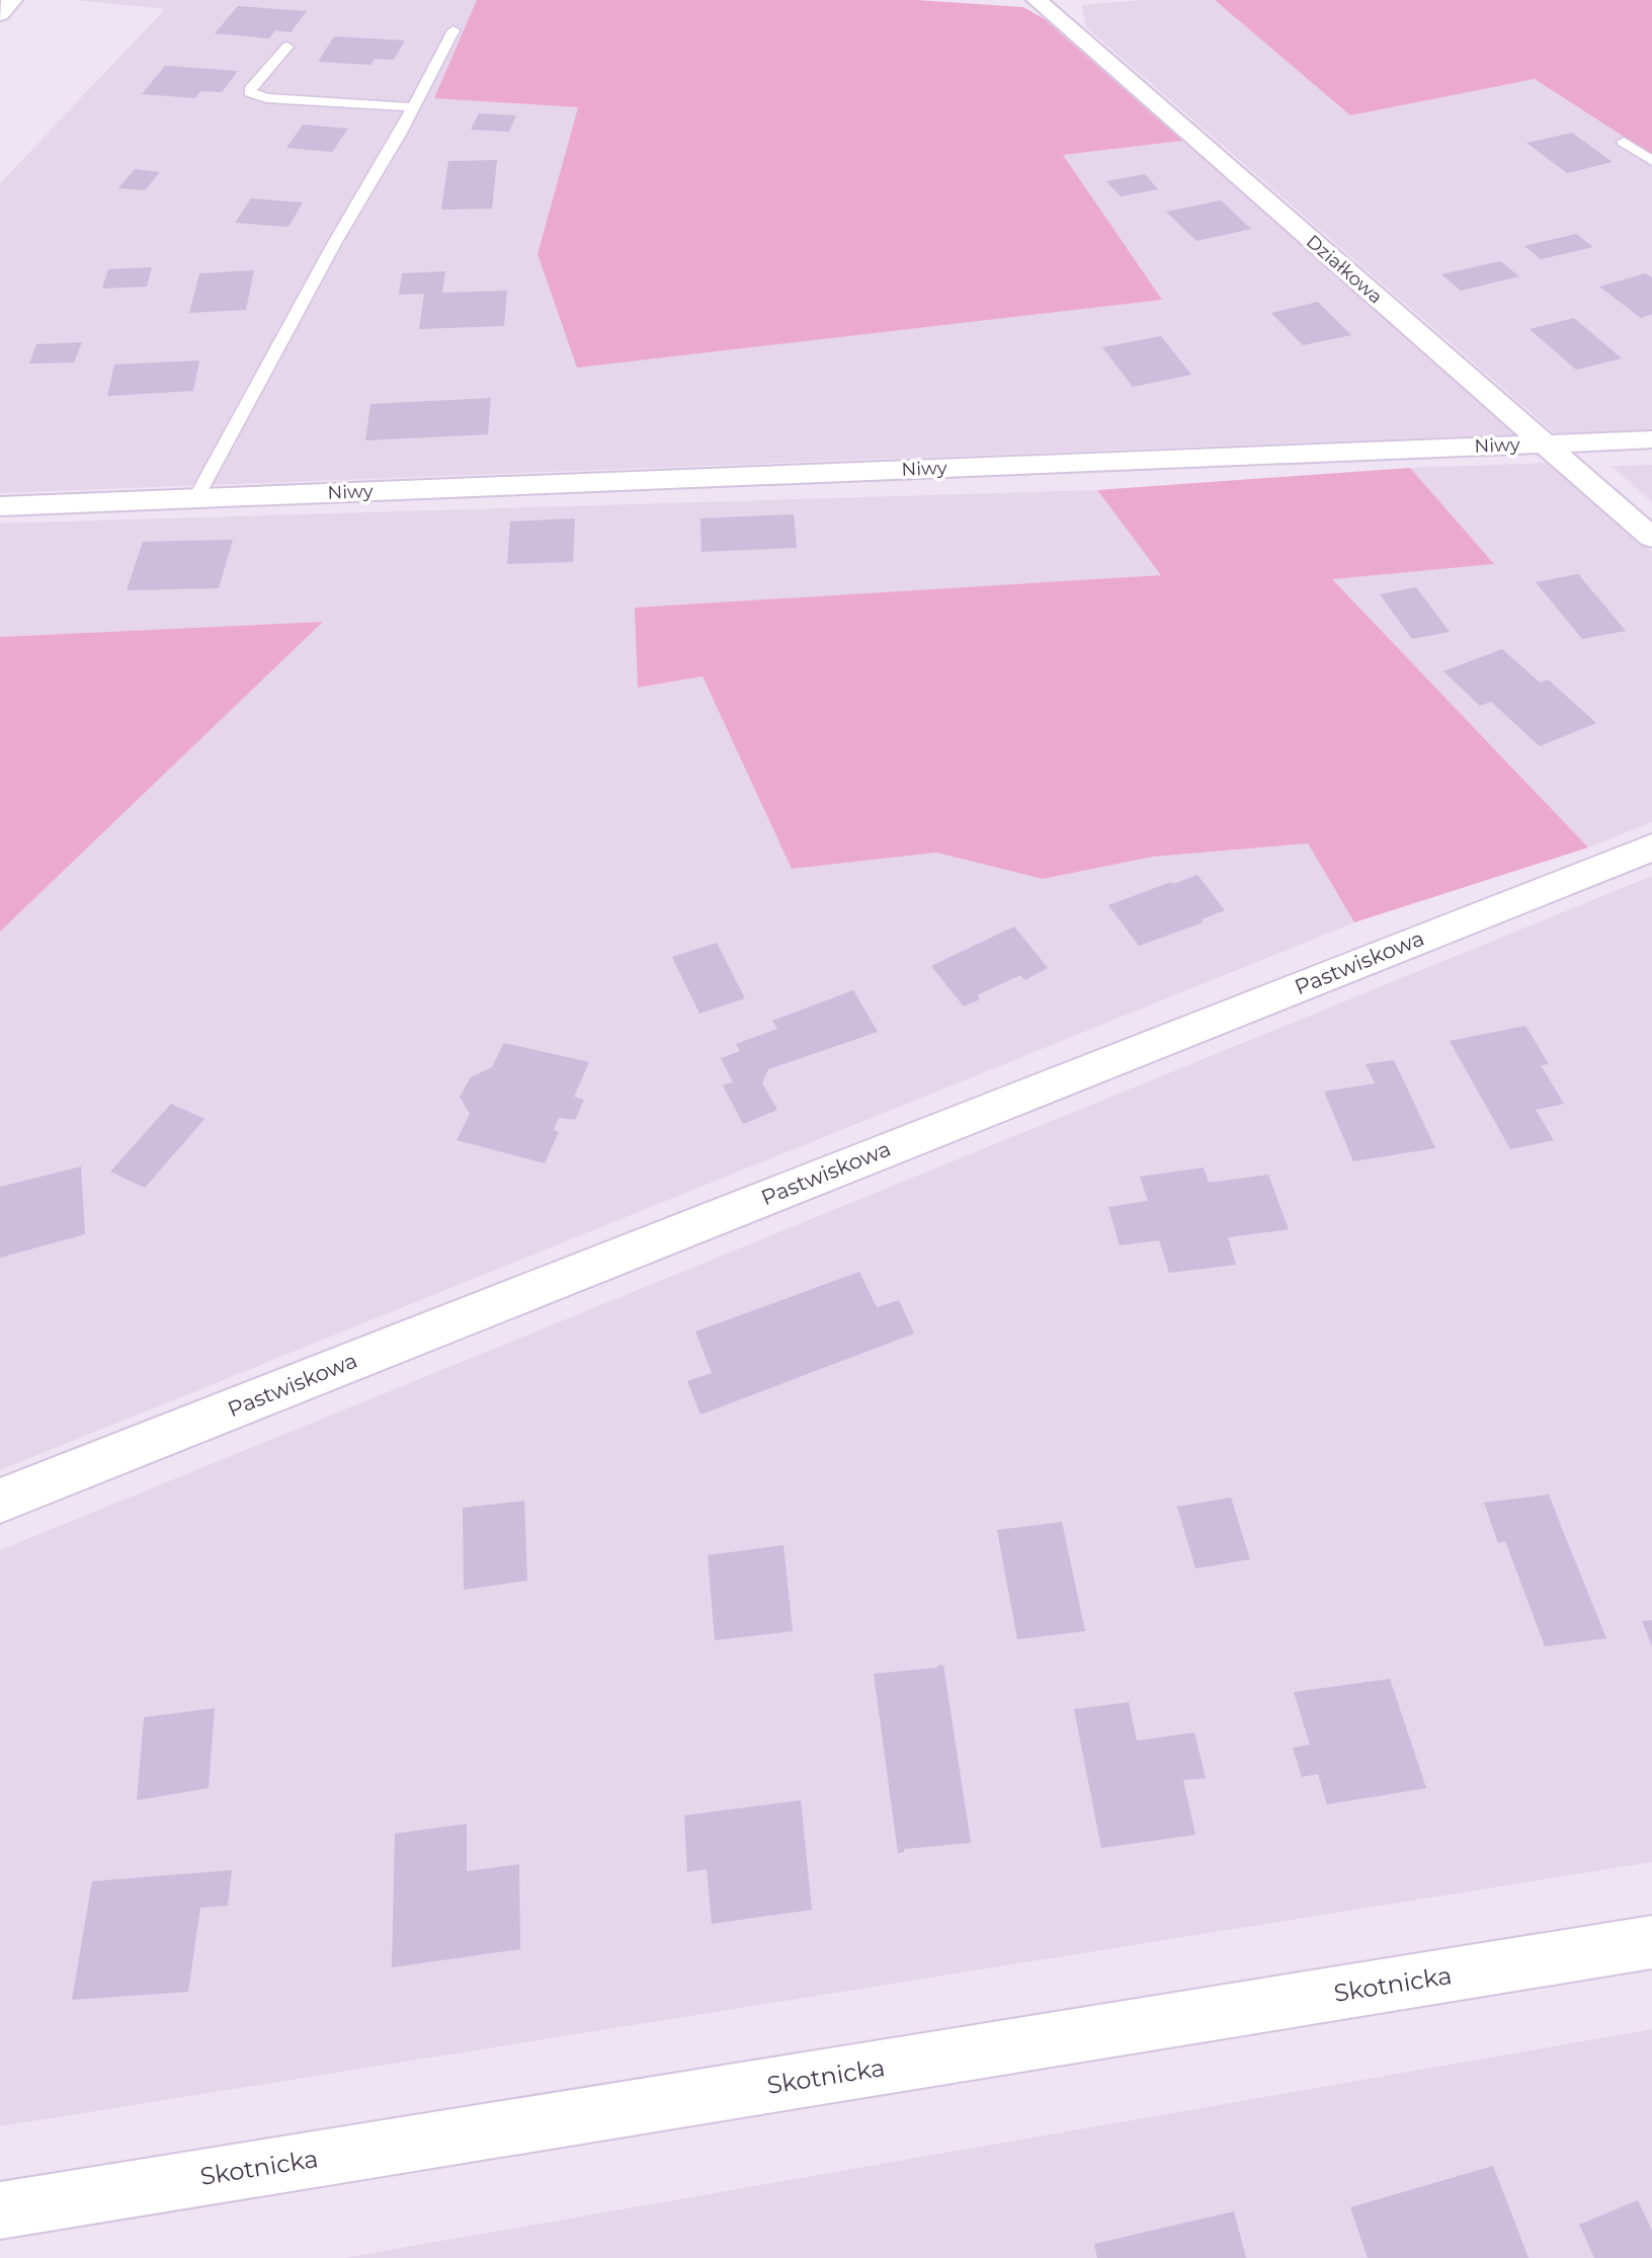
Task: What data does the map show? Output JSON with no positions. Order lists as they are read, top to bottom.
{
  "streets": {
    "street": [
      "Działkowa",
      "Niwy",
      "Pastwiskowa",
      "Skotnicka"
    ]
  },
  "crossings": [
    ["Działkowa", "Niwy"]
  ]
}
